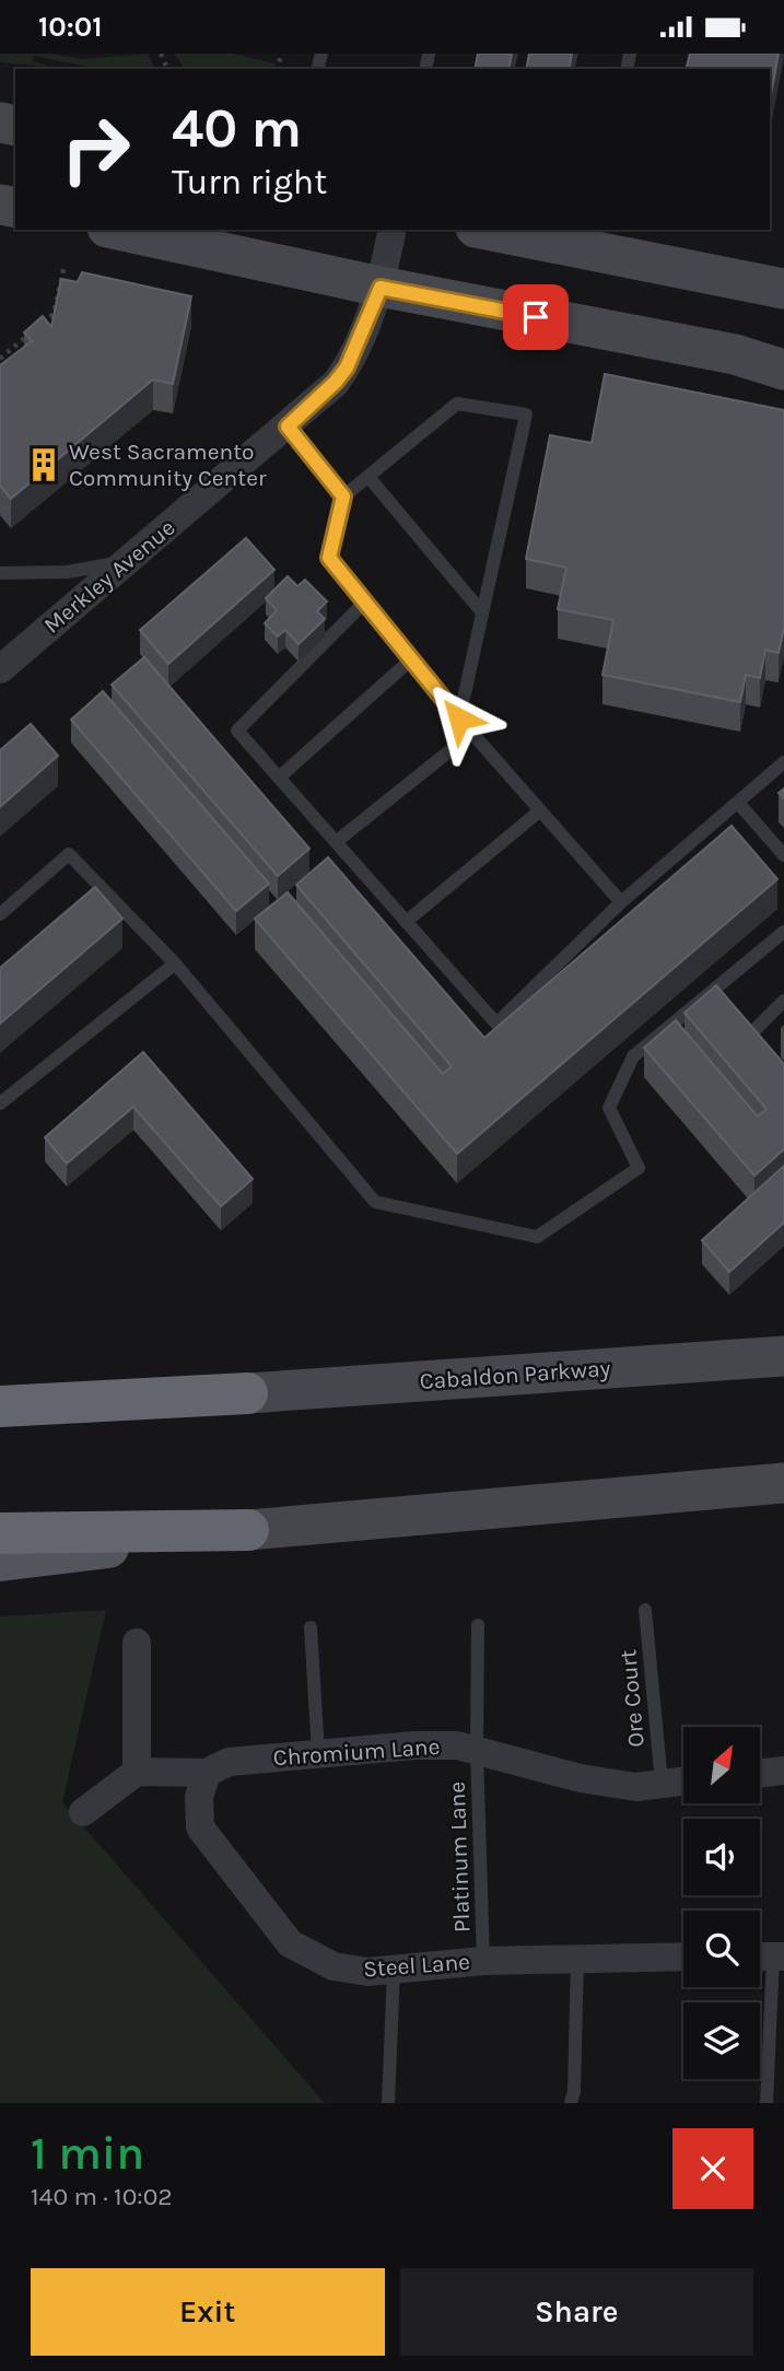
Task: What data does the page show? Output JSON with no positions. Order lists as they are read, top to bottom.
{
  "streets": {
    "main road": ["Cabaldon Parkway"],
    "street": ["Merkley Avenue", "Chromium Lane", "Steel Lane"],
    "lane": ["Ore Court", "Platinum Lane"]
  },
  "crossings": [
    ["Ore Court", "Chromium Lane"],
    ["Chromium Lane", "Platinum Lane"],
    ["Chromium Lane", "Steel Lane"],
    ["Platinum Lane", "Steel Lane"]
  ],
  "places": {
    "building": ["West Sacramento Community Center"]
  },
  "north": "top right",
  "page": {
    "status": "10:01",
    "turn": ["40 m", "Turn right"],
    "heading": ["1 min", "140 m · 10:02"],
    "buttons": ["Exit", "Share"]
  }
}
